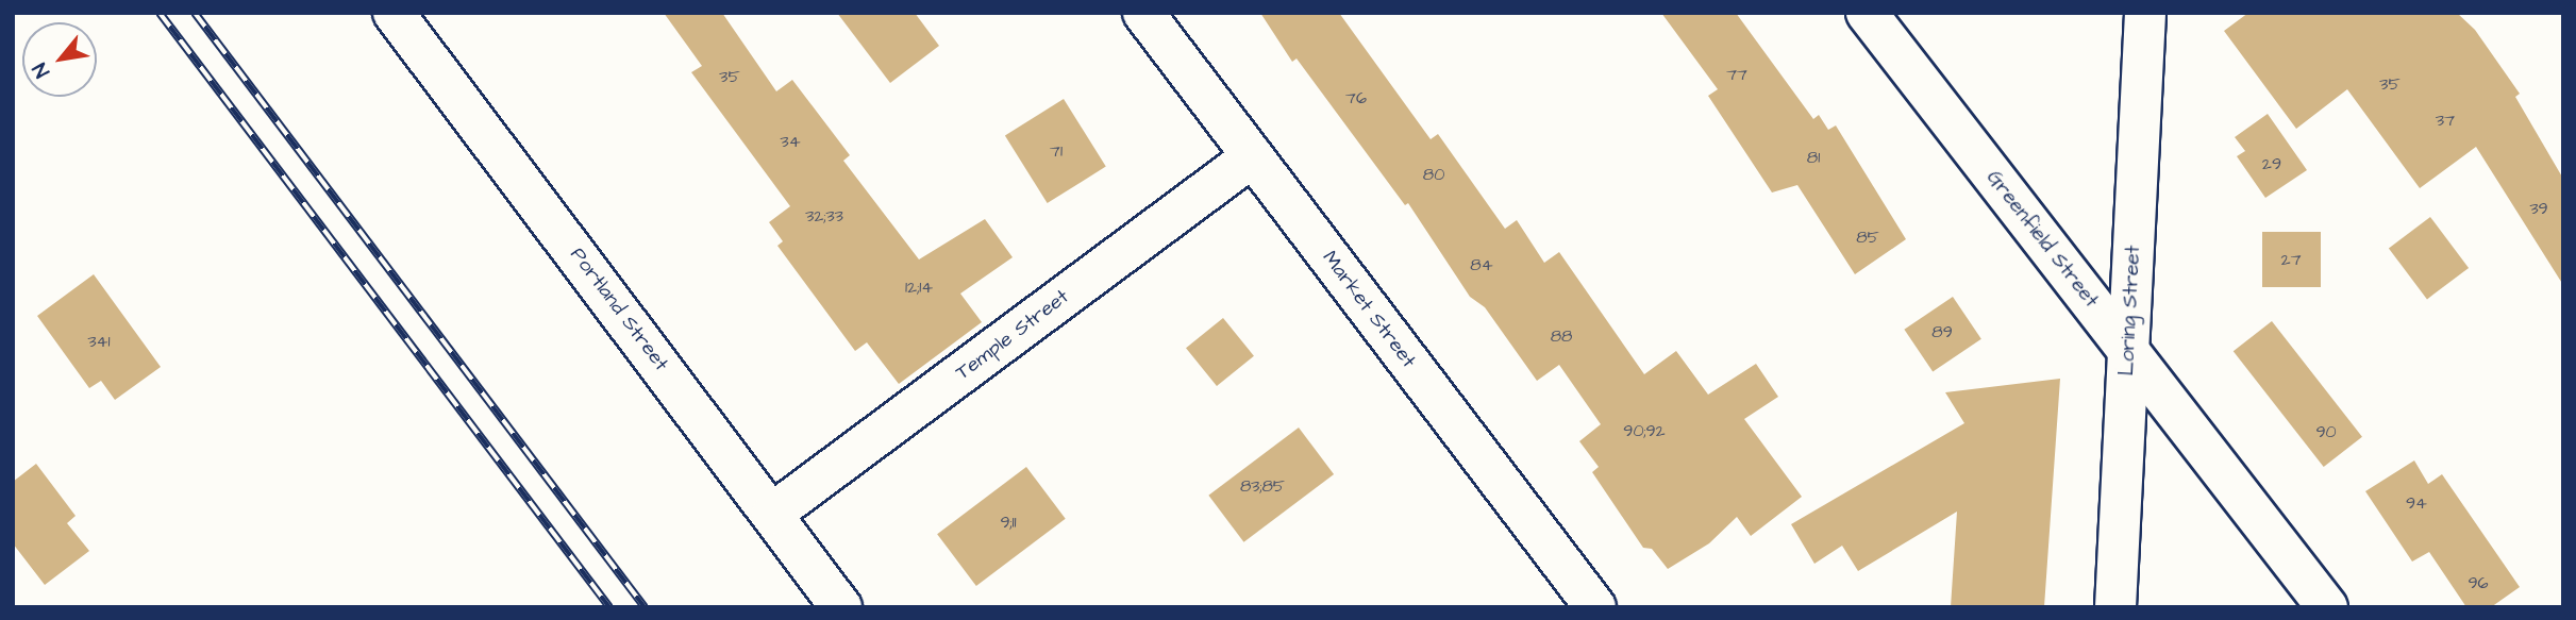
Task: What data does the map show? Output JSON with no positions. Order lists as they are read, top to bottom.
{
  "streets": {
    "street": [
      "Greenfield Street",
      "Portland Street",
      "Market Street",
      "Loring Street",
      "Temple Street"
    ]
  },
  "crossings": [
    ["Greenfield Street", "Loring Street"],
    ["Portland Street", "Temple Street"],
    ["Market Street", "Temple Street"]
  ],
  "house_numbers": [
    "77",
    "35",
    "35",
    "76",
    "37",
    "34",
    "71",
    "81",
    "29",
    "80",
    "39",
    "32;33",
    "85",
    "27",
    "84",
    "12;14",
    "89",
    "88",
    "341",
    "90;92",
    "90",
    "83;85",
    "94",
    "9;11",
    "96"
  ],
  "north": "bottom left"
}
